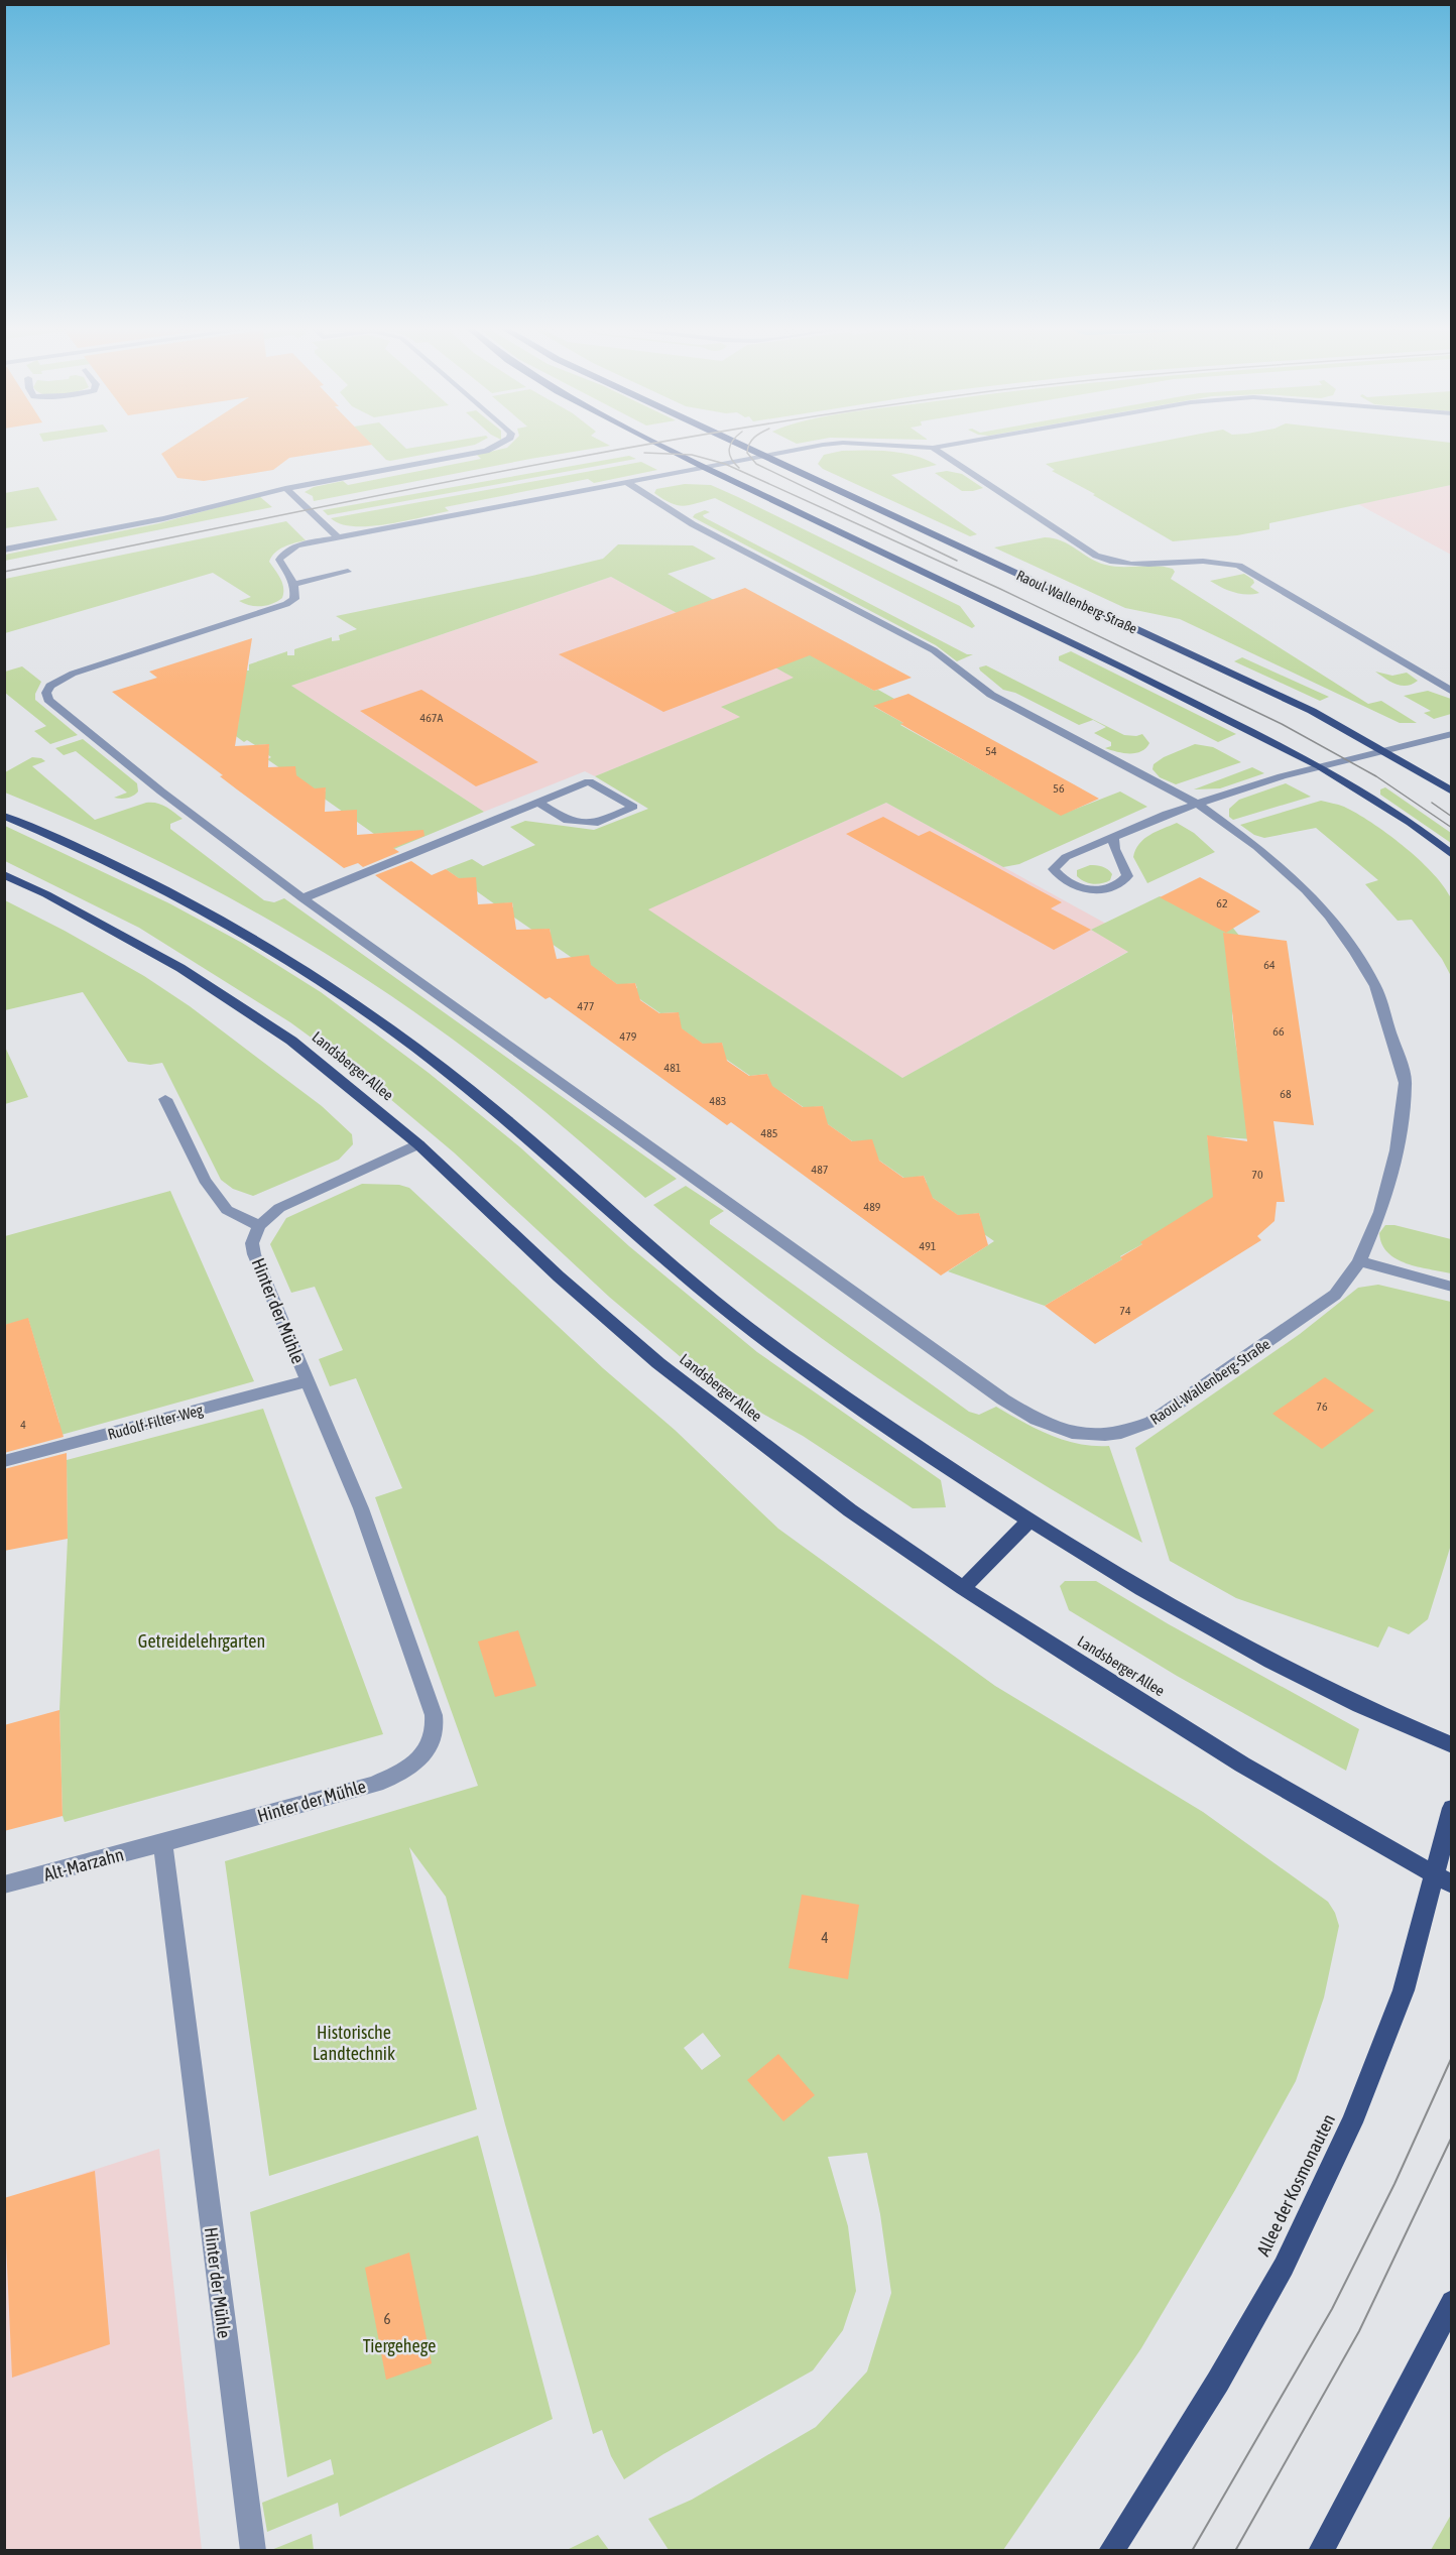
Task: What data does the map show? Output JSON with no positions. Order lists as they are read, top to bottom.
{
  "streets": {
    "main road": ["Raoul-Wallenberg-Straße", "Landsberger Allee", "Allee der Kosmonauten"],
    "street": ["Hinter der Mühle", "Rudolf-Filter-Weg", "Alt-Marzahn"]
  },
  "crossings": [
    ["Landsberger Allee", "Allee der Kosmonauten"],
    ["Hinter der Mühle", "Rudolf-Filter-Weg"],
    ["Hinter der Mühle", "Alt-Marzahn"]
  ],
  "parks": ["Getreidelehrgarten", "Historische Landtechnik", "Tiergehege"],
  "house_numbers": [
    "467A",
    "54",
    "56",
    "62",
    "64",
    "477",
    "66",
    "479",
    "481",
    "68",
    "483",
    "485",
    "487",
    "70",
    "489",
    "491",
    "74",
    "76",
    "4",
    "4",
    "6"
  ]
}
